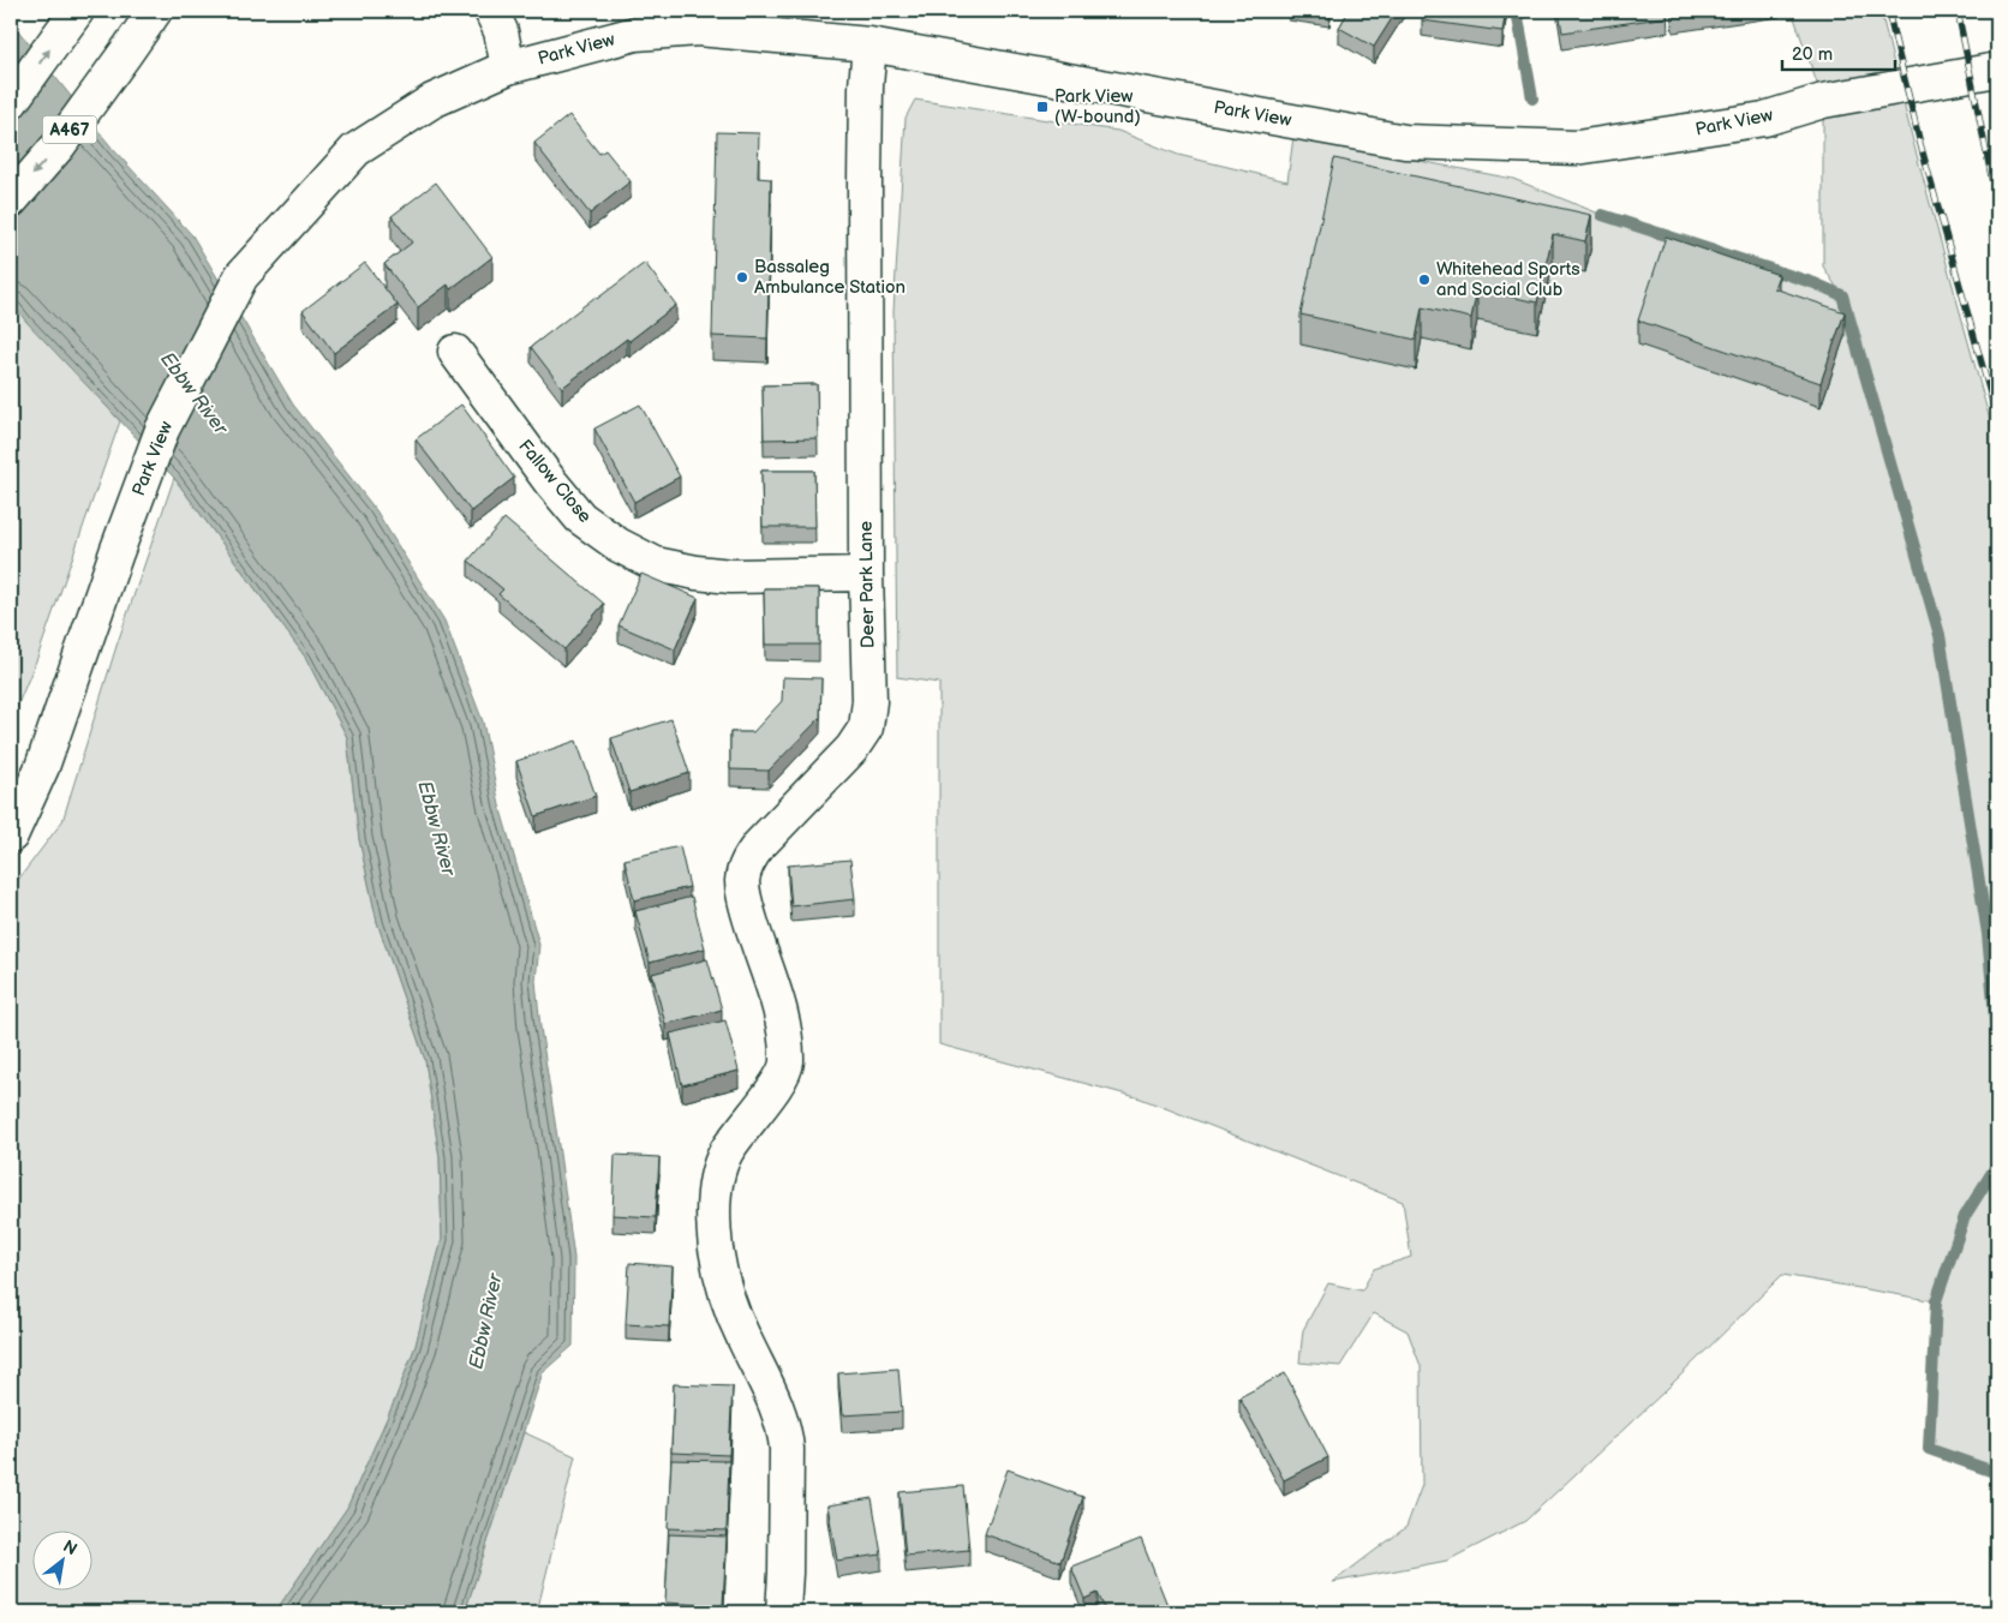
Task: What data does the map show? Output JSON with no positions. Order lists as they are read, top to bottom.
{
  "streets": {
    "street": [
      "Park View",
      "A467",
      "Fallow Close",
      "Deer Park Lane"
    ]
  },
  "crossings": [
    ["Park View", "Deer Park Lane"],
    ["Fallow Close", "Deer Park Lane"]
  ],
  "water": ["Ebbw River"],
  "places": {
    "transit": ["Park View (W-bound)"],
    "other": ["Bassaleg Ambulance Station", "Whitehead Sports and Social Club"]
  },
  "scale_bar": "20 m",
  "north": "top right"
}
